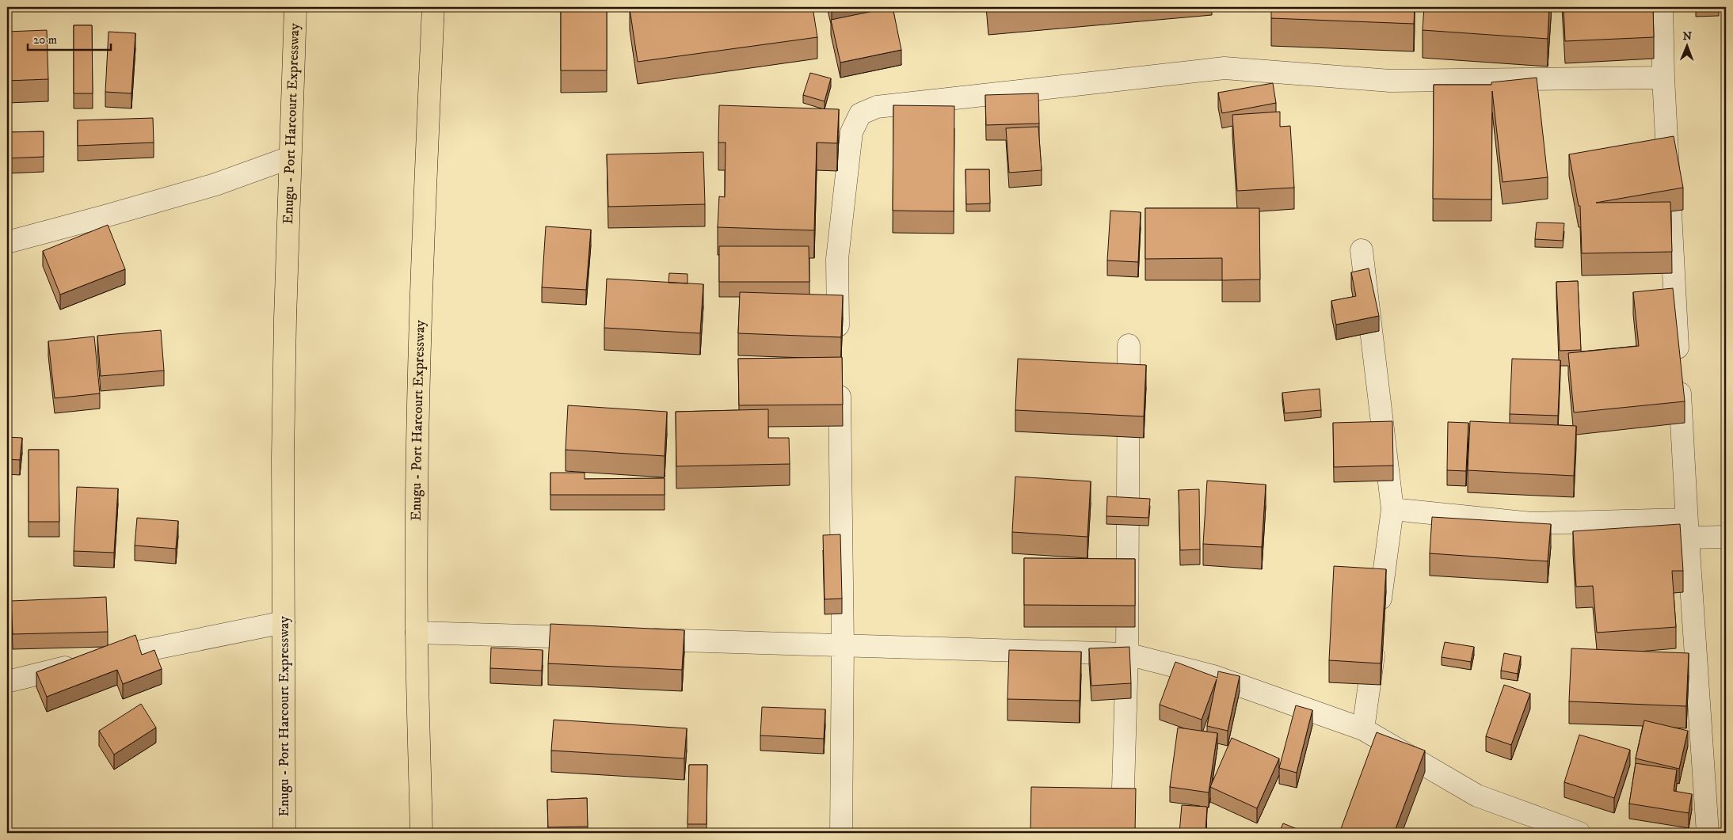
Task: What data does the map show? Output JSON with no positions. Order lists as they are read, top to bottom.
{
  "streets": {
    "highway": ["Enugu - Port Harcourt Expressway"]
  },
  "scale_bar": "20 m",
  "north": "top"
}
